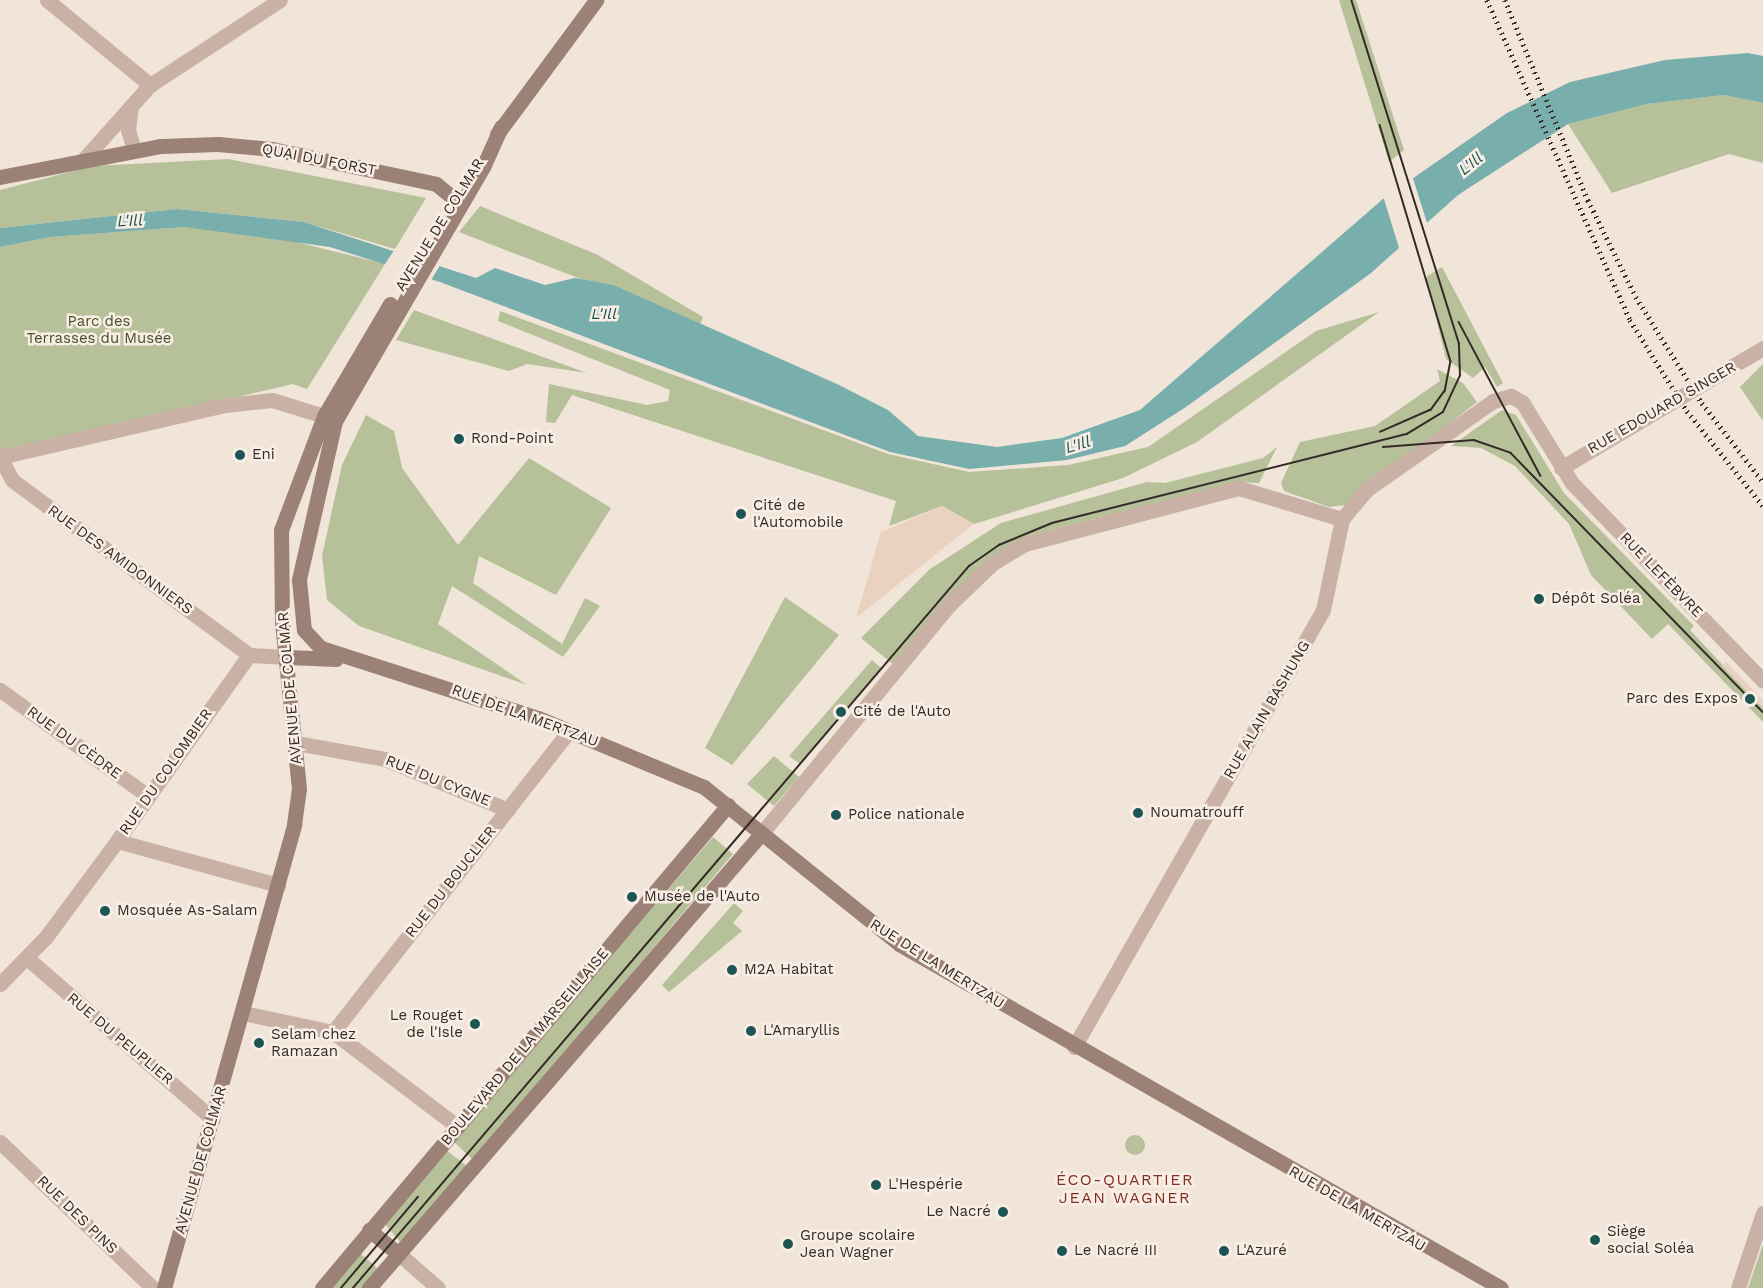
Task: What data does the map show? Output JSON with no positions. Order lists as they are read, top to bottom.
{
  "streets": {
    "main road": [
      "QUAI DU FORST",
      "AVENUE DE COLMAR",
      "RUE DE LA MERTZAU",
      "BOULEVARD DE LA MARSEILLAISE"
    ],
    "street": [
      "RUE EDOUARD SINGER",
      "RUE DES AMIDONNIERS",
      "RUE LEFÈBVRE",
      "RUE ALAIN BASHUNG",
      "RUE DU CÈDRE",
      "RUE DU COLOMBIER",
      "RUE DU CYGNE",
      "RUE DU BOUCLIER",
      "RUE DU PEUPLIER",
      "RUE DES PINS"
    ]
  },
  "crossings": [
    ["QUAI DU FORST", "AVENUE DE COLMAR"],
    ["AVENUE DE COLMAR", "RUE DE LA MERTZAU"],
    ["AVENUE DE COLMAR", "RUE DU COLOMBIER"],
    ["AVENUE DE COLMAR", "RUE DU CYGNE"],
    ["AVENUE DE COLMAR", "RUE DU PEUPLIER"],
    ["RUE EDOUARD SINGER", "RUE LEFÈBVRE"],
    ["RUE DES AMIDONNIERS", "RUE DE LA MERTZAU"],
    ["RUE DES AMIDONNIERS", "RUE DU COLOMBIER"],
    ["RUE LEFÈBVRE", "RUE ALAIN BASHUNG"],
    ["RUE ALAIN BASHUNG", "RUE DE LA MERTZAU"],
    ["RUE DE LA MERTZAU", "RUE DU COLOMBIER"],
    ["RUE DE LA MERTZAU", "RUE DU BOUCLIER"],
    ["RUE DE LA MERTZAU", "BOULEVARD DE LA MARSEILLAISE"],
    ["RUE DU CÈDRE", "RUE DU COLOMBIER"],
    ["RUE DU CYGNE", "RUE DU BOUCLIER"]
  ],
  "districts": ["ÉCO-QUARTIER JEAN WAGNER"],
  "water": ["L'Ill"],
  "parks": ["Parc des Terrasses du Musée"],
  "places": [
    "Rond-Point",
    "Eni",
    "Cité de l'Automobile",
    "Dépôt Soléa",
    "Parc des Expos",
    "Cité de l'Auto",
    "Noumatrouff",
    "Police nationale",
    "Musée de l'Auto",
    "Mosquée As-Salam",
    "M2A Habitat",
    "Le Rouget de l'Isle",
    "L'Amaryllis",
    "Selam chez Ramazan",
    "L'Hespérie",
    "Le Nacré",
    "Siège social Soléa",
    "Groupe scolaire Jean Wagner",
    "Le Nacré III",
    "L'Azuré"
  ]
}
